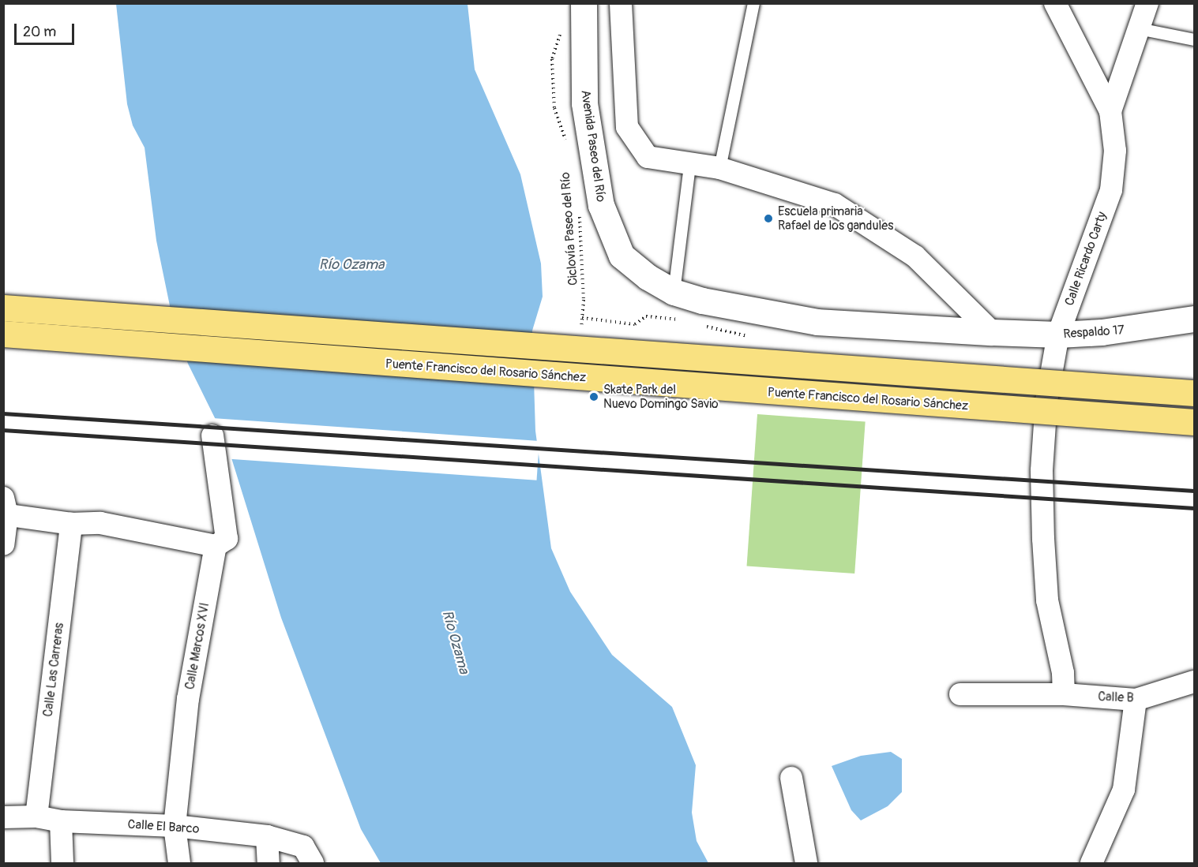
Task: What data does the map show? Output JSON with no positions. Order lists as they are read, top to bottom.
{
  "streets": {
    "main road": ["Puente Francisco del Rosario Sánchez"],
    "street": [
      "Avenida Paseo del Río",
      "Calle Ricardo Carty",
      "Respaldo 17",
      "Calle Marcos XVI",
      "Calle Las Carreras",
      "Calle B",
      "Calle El Barco"
    ],
    "path": ["Ciclovía Paseo del Río"]
  },
  "crossings": [
    ["Avenida Paseo del Río", "Respaldo 17"],
    ["Calle Ricardo Carty", "Respaldo 17"],
    ["Calle Ricardo Carty", "Calle B"],
    ["Calle Marcos XVI", "Calle El Barco"],
    ["Calle Las Carreras", "Calle El Barco"]
  ],
  "water": ["Río Ozama"],
  "places": ["Escuela primaria Rafael de los gandules", "Skate Park del Nuevo Domingo Savio"],
  "scale_bar": "20 m"
}
